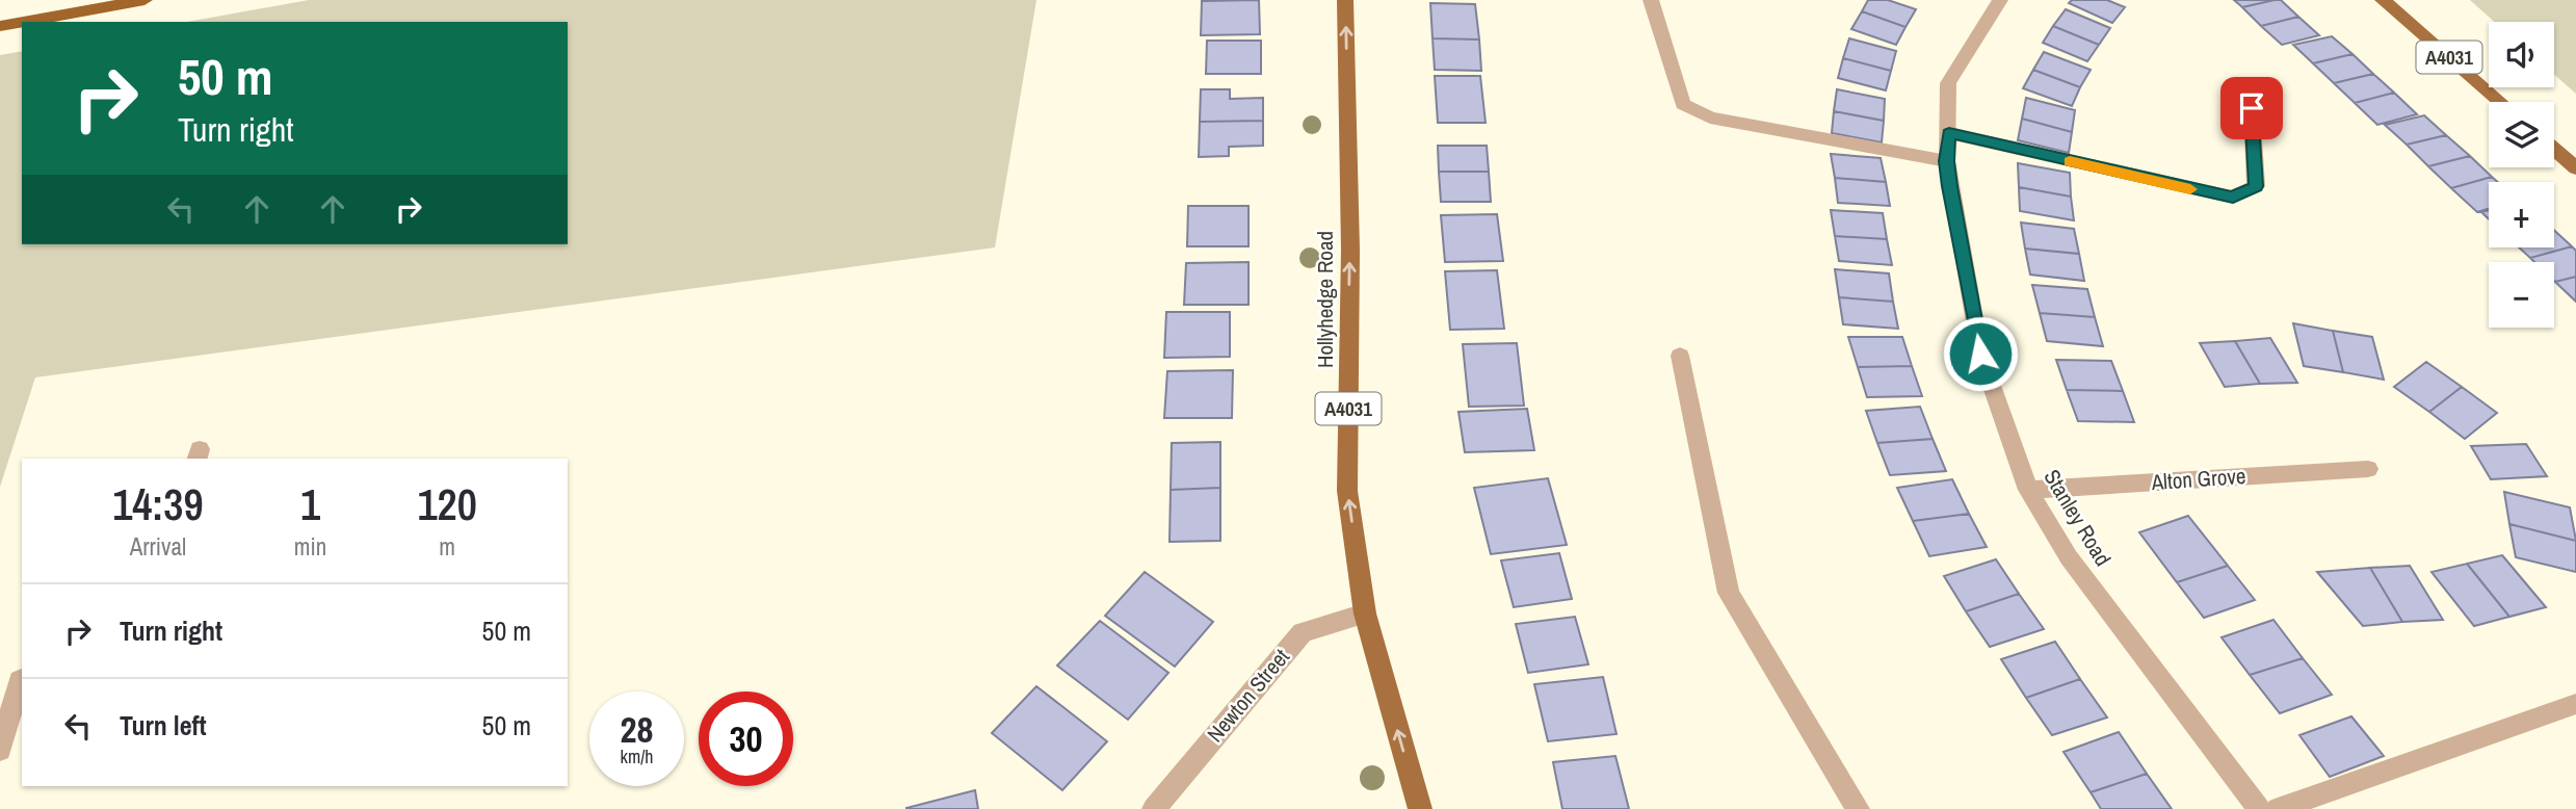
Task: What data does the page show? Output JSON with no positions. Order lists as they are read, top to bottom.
{
  "streets": {
    "main road": ["A4031", "Hollyhedge Road"],
    "street": ["Alton Grove", "Stanley Road", "Newton Street"]
  },
  "crossings": [
    ["Hollyhedge Road", "Newton Street"],
    ["Alton Grove", "Stanley Road"]
  ],
  "one_way": ["Hollyhedge Road"],
  "page": {
    "map_buttons": ["+", "−"],
    "turn": ["50 m", "Turn right"],
    "eta": [
      "14:39",
      "Arrival",
      "1",
      "min",
      "120",
      "m"
    ],
    "list": [
      {
        "name": "Turn right",
        "value": "50 m"
      },
      {
        "name": "Turn left",
        "value": "50 m"
      }
    ],
    "speed": "28 km/h",
    "limit": "30"
  }
}
